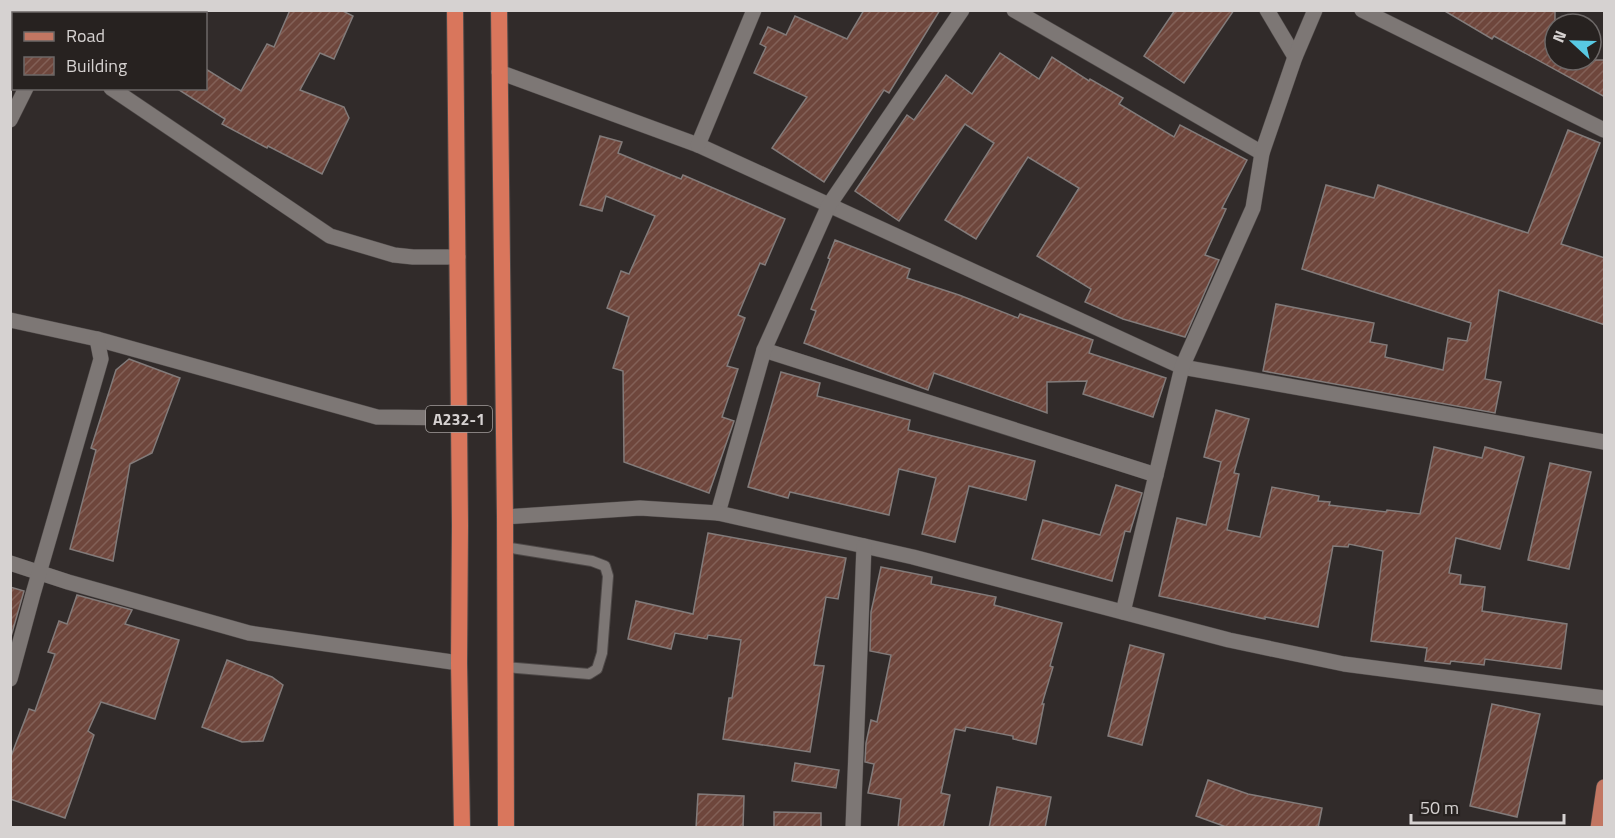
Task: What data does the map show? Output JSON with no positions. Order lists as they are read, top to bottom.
{
  "streets": {
    "highway": ["A232-1"]
  },
  "legend": ["Road", "Building"],
  "scale_bar": "50 m",
  "north": "left"
}
